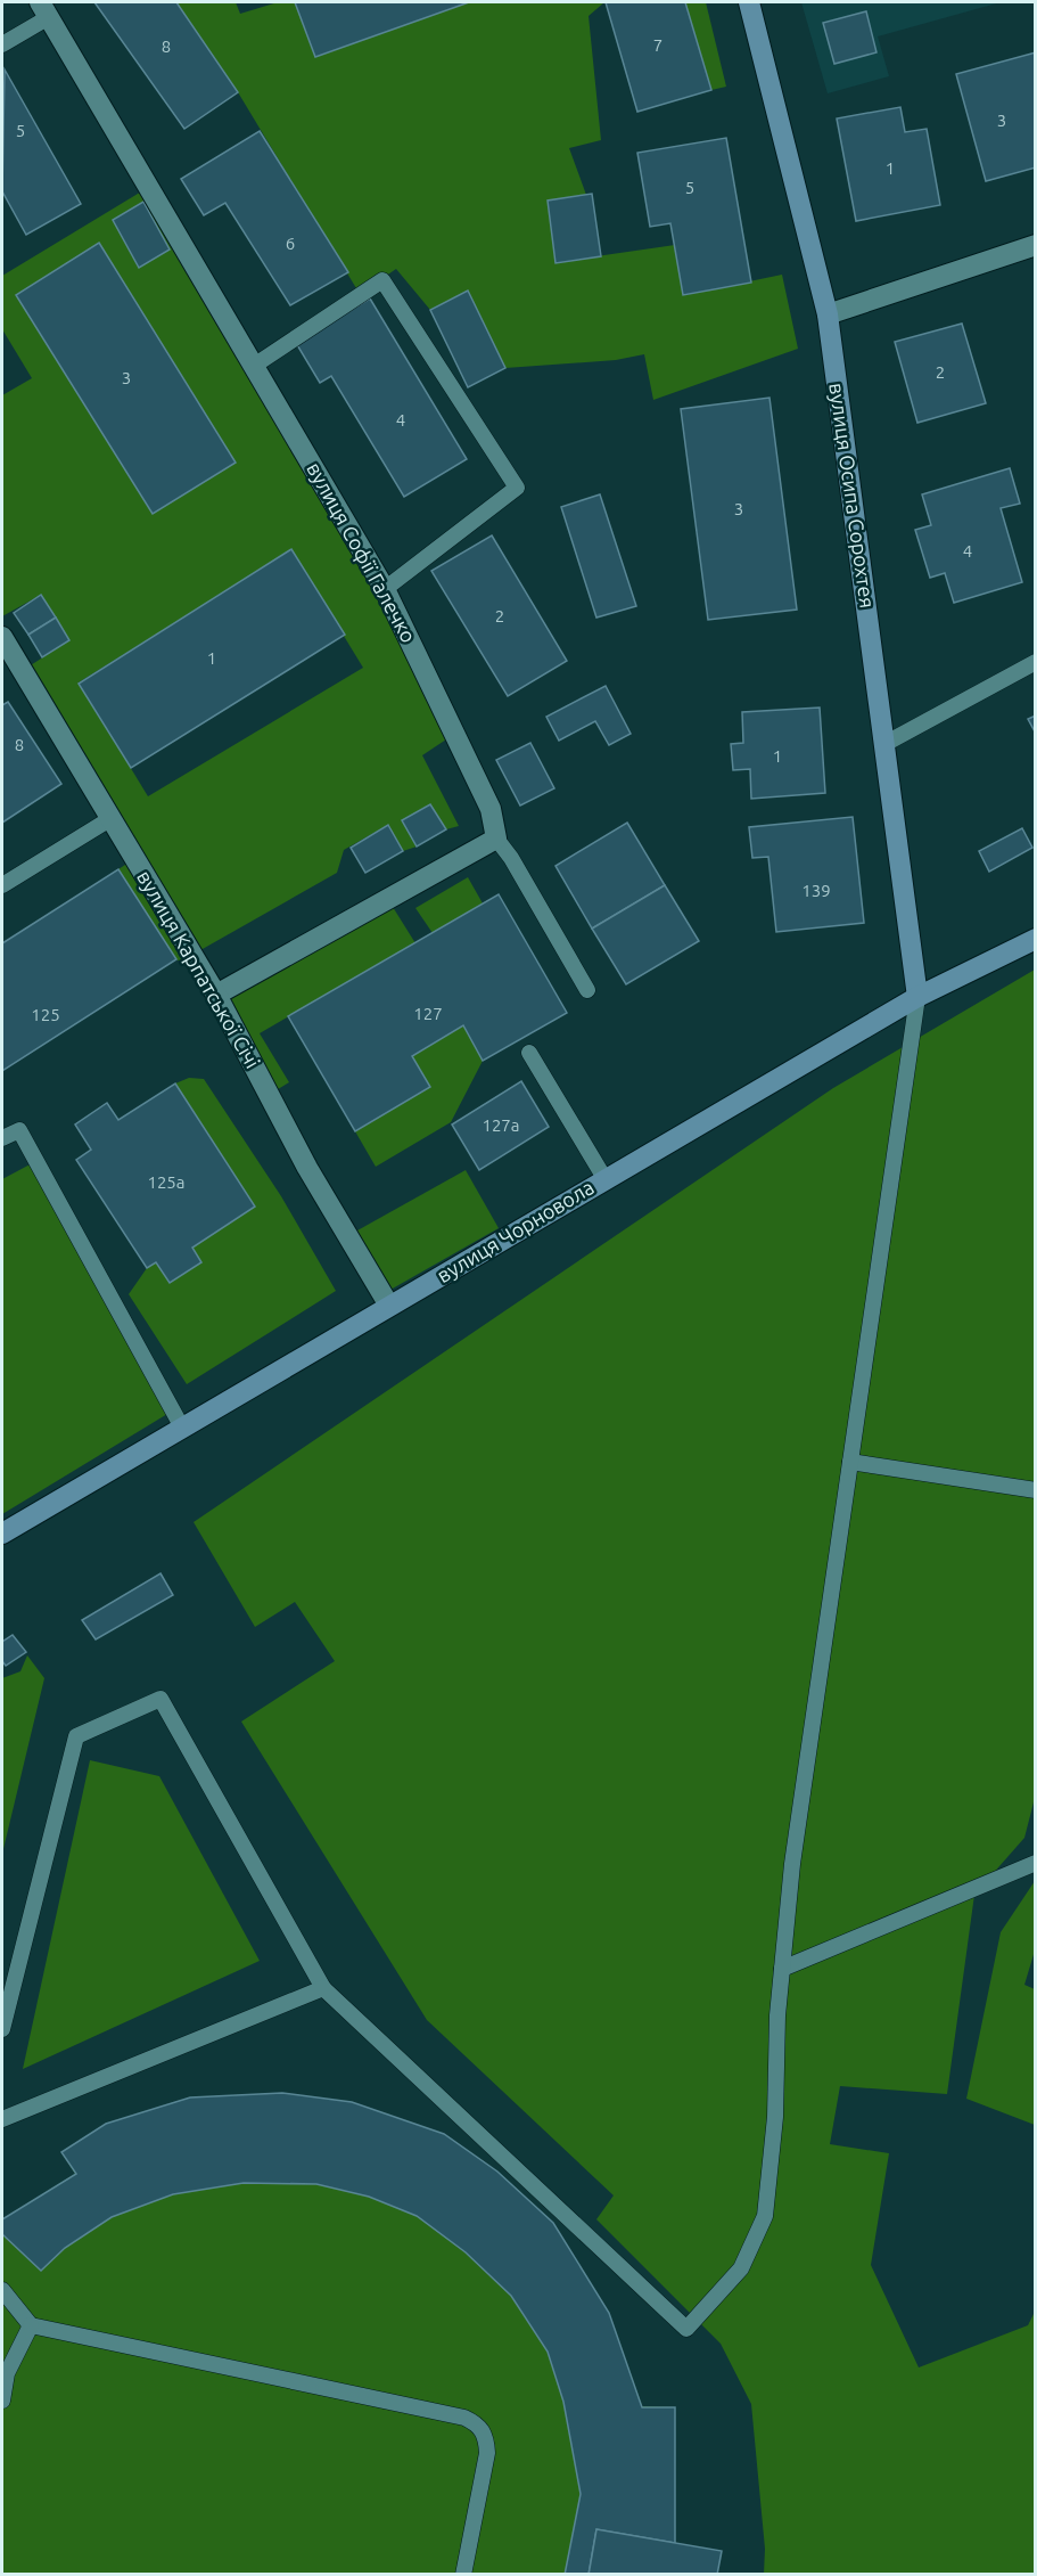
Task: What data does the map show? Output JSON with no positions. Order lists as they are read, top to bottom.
{
  "streets": {
    "main road": ["вулиця Осипа Сорохтея", "вулиця Чорновола"],
    "street": ["вулиця Софії Галечко", "вулиця Карпатської Січі"]
  },
  "crossings": [
    ["вулиця Осипа Сорохтея", "вулиця Чорновола"],
    ["вулиця Карпатської Січі", "вулиця Чорновола"]
  ],
  "house_numbers": [
    "7",
    "8",
    "3",
    "5",
    "1",
    "5",
    "6",
    "2",
    "3",
    "4",
    "3",
    "4",
    "2",
    "1",
    "8",
    "1",
    "139",
    "127",
    "125",
    "127а",
    "125а"
  ]
}
